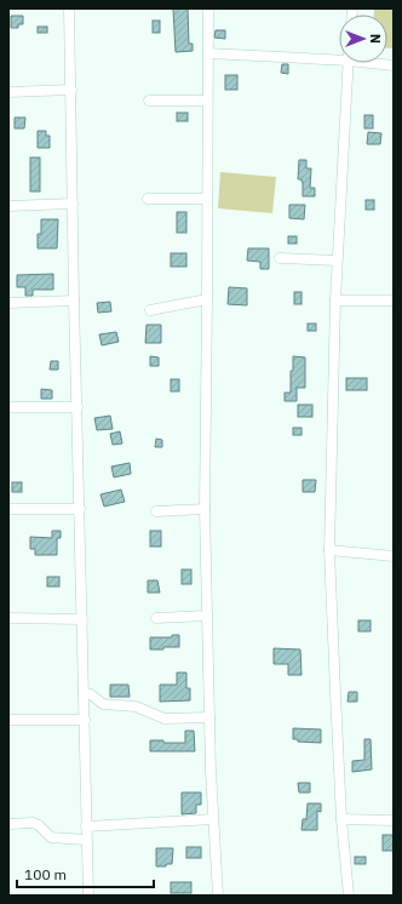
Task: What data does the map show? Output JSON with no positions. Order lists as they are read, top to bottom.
{
  "scale_bar": "100 m",
  "north": "right"
}
